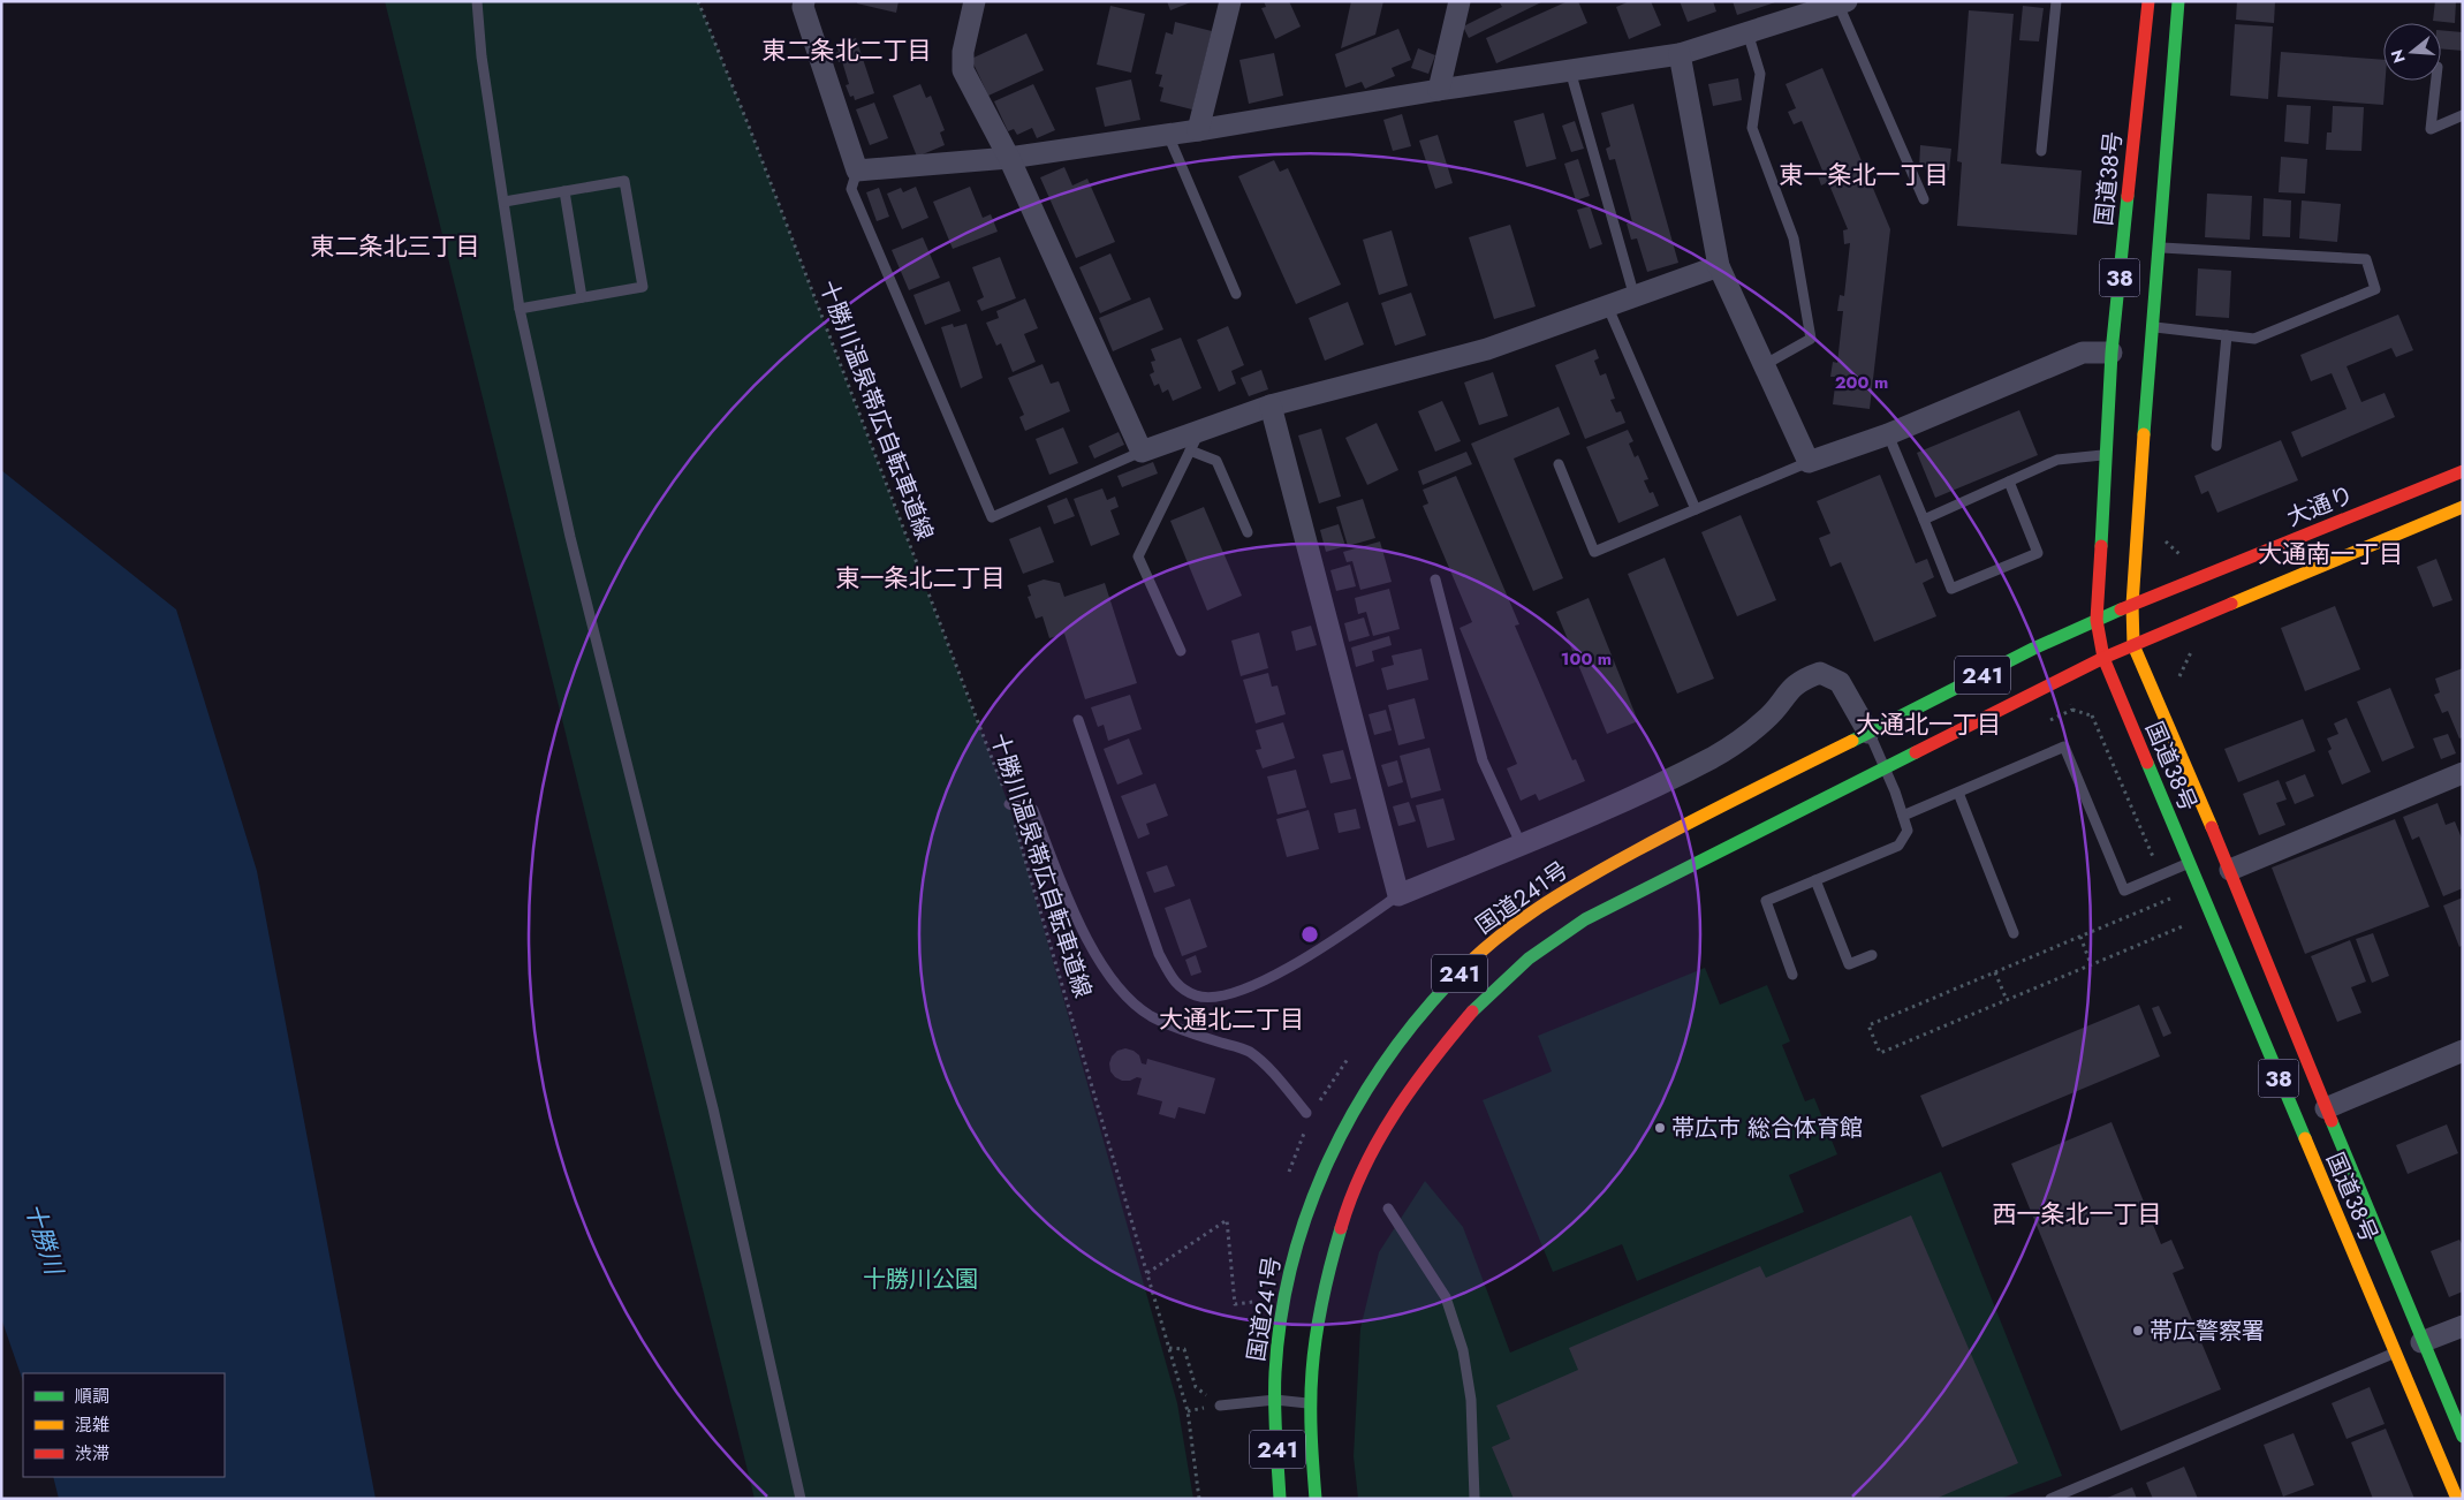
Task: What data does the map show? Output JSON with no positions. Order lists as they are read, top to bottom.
{
  "streets": {
    "highway": [
      "国道38号",
      "38",
      "大通り",
      "241",
      "国道241号"
    ],
    "path": ["十勝川温泉帯広自転車道線"]
  },
  "crossings": [
    ["国道38号", "大通り"],
    ["国道38号", "241"],
    ["国道38号", "国道241号"],
    ["大通り", "国道241号"]
  ],
  "districts": [
    "東二条北二丁目",
    "東一条北一丁目",
    "東二条北三丁目",
    "大通南一丁目",
    "東一条北二丁目",
    "大通北一丁目",
    "大通北二丁目",
    "西一条北一丁目"
  ],
  "water": ["十勝川"],
  "parks": ["十勝川公園"],
  "places": ["帯広市 総合体育館", "帯広警察署"],
  "legend": ["順調", "混雑", "渋滞"],
  "north": "left",
  "rings": ["200 m", "100 m"]
}
